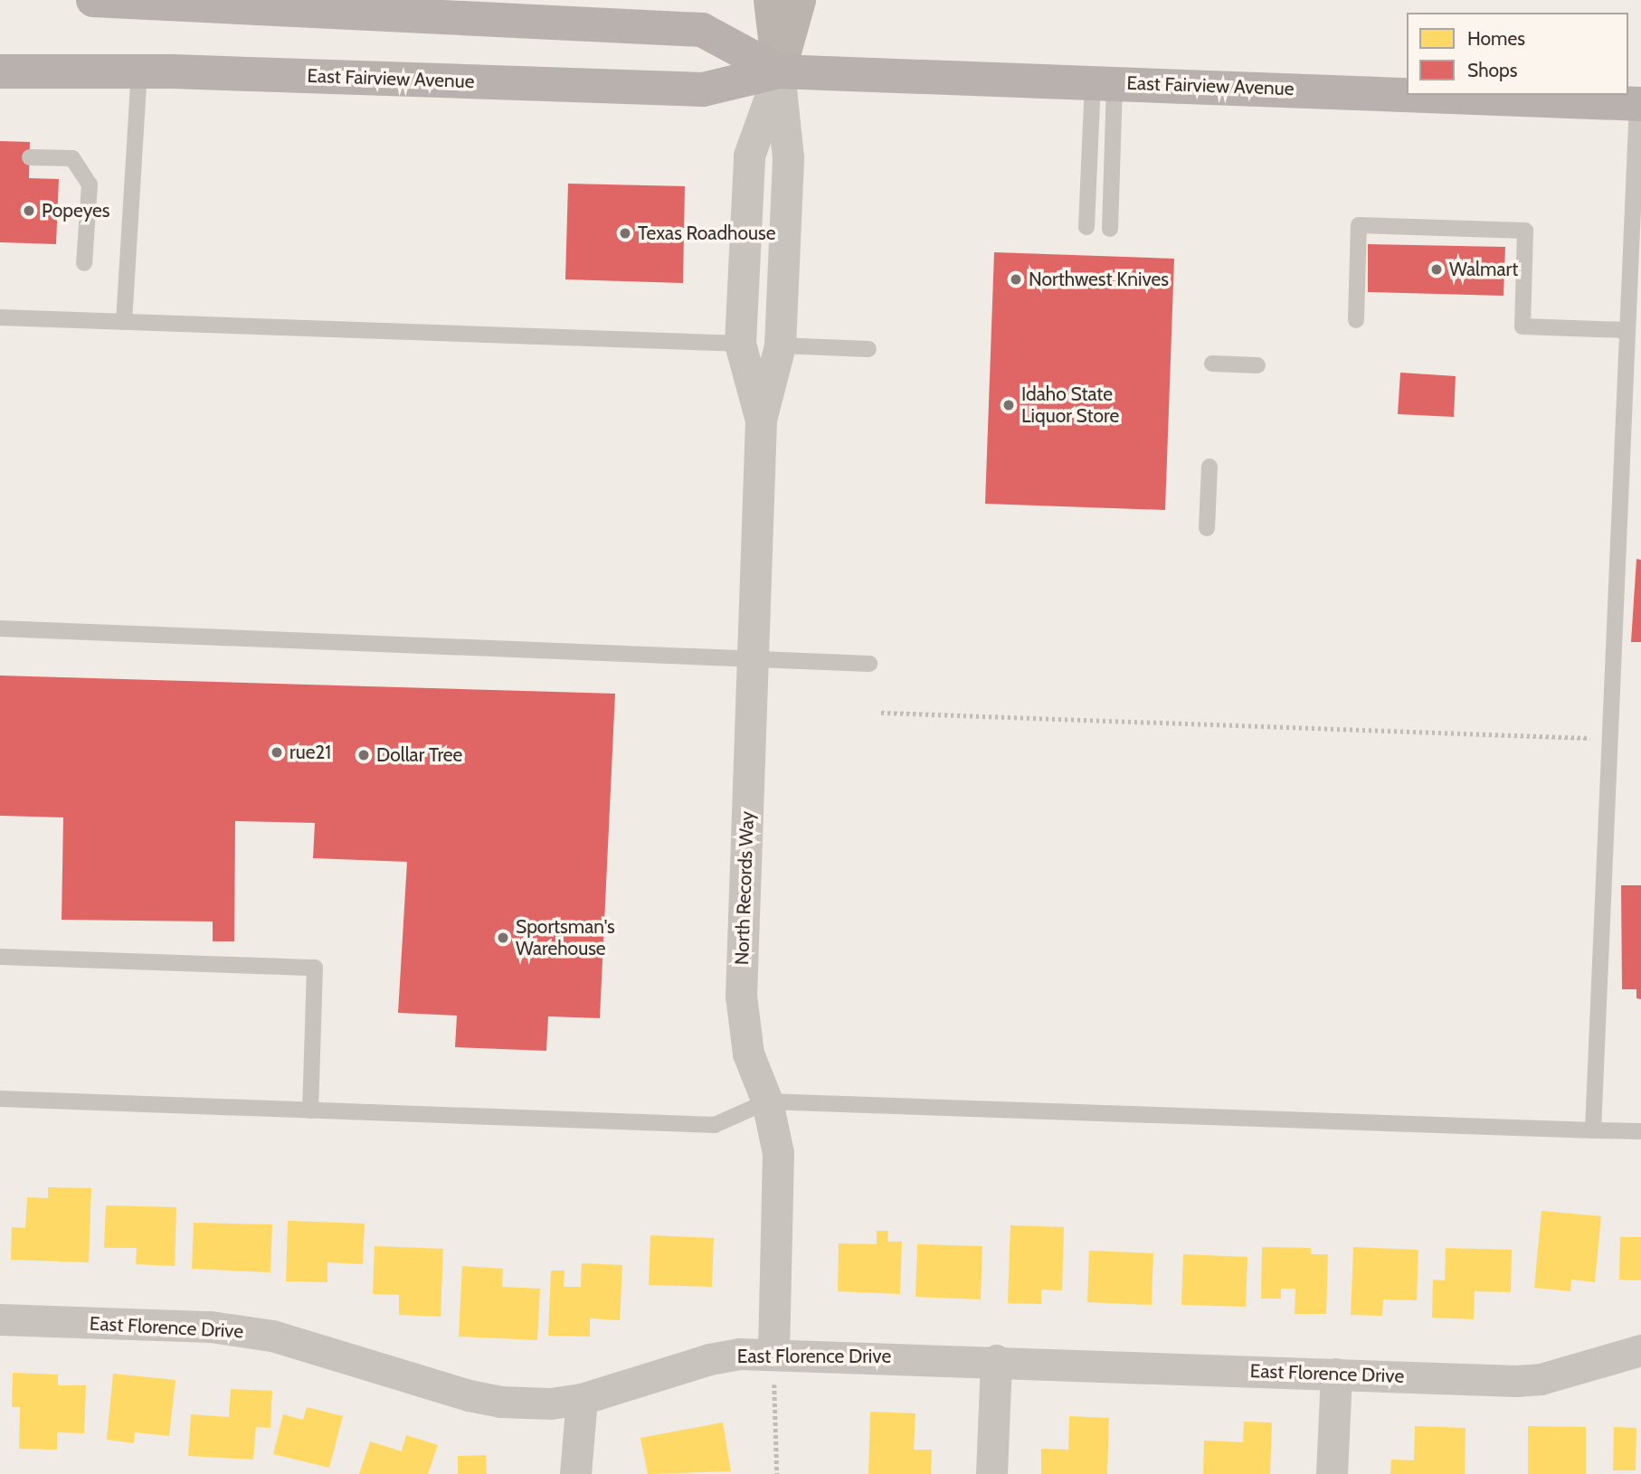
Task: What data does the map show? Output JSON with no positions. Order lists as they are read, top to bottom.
{
  "streets": {
    "main road": ["East Fairview Avenue"],
    "street": ["North Records Way", "East Florence Drive"]
  },
  "crossings": [
    ["East Fairview Avenue", "North Records Way"],
    ["North Records Way", "East Florence Drive"]
  ],
  "places": [
    "Popeyes",
    "Texas Roadhouse",
    "Walmart",
    "Northwest Knives",
    "Idaho State Liquor Store",
    "rue21",
    "Dollar Tree",
    "Sportsman's Warehouse"
  ],
  "legend": ["Homes", "Shops"]
}
